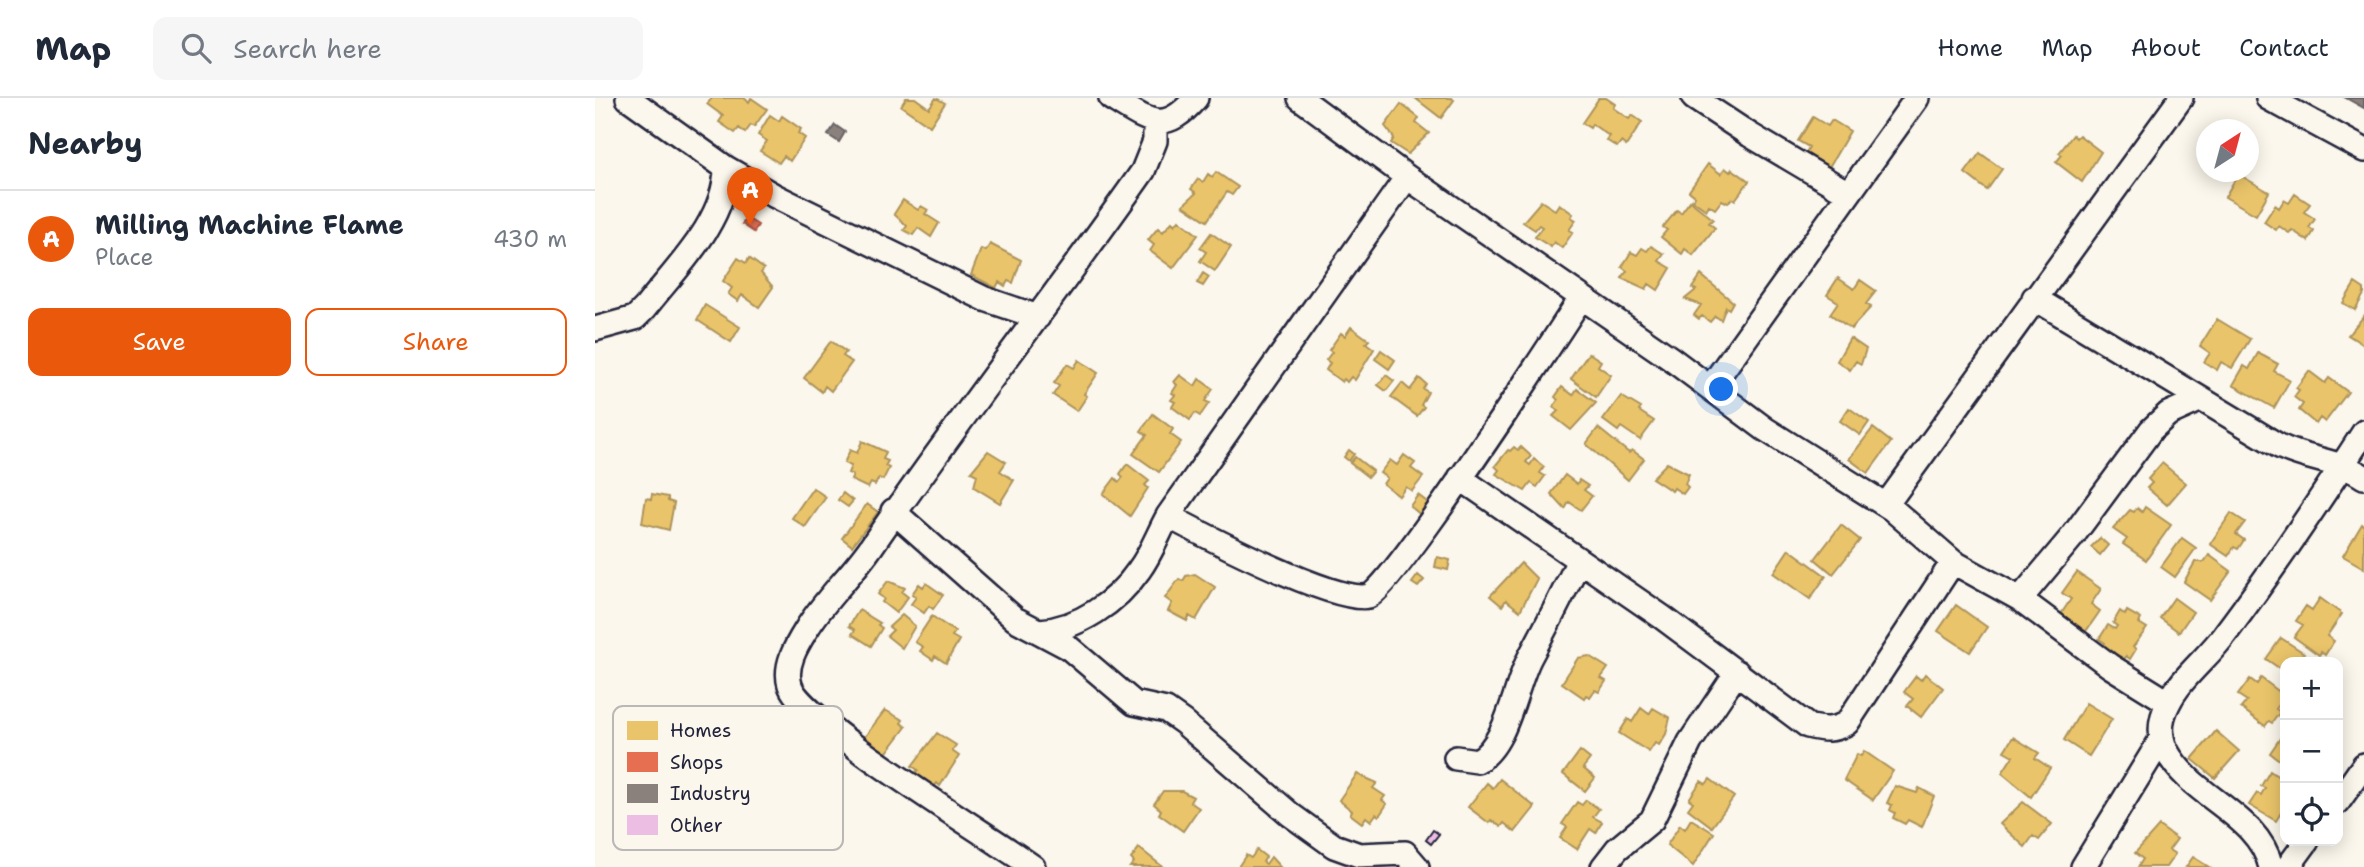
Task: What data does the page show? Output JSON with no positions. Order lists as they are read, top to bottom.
{
  "legend": [
    "Homes",
    "Shops",
    "Industry",
    "Other"
  ],
  "north": "top right",
  "page": {
    "header": "Map",
    "search": "Search here",
    "nav": [
      "Home",
      "Map",
      "About",
      "Contact"
    ],
    "heading": "Nearby",
    "pins": "A",
    "list": [
      {
        "mark": "A",
        "name": "Milling Machine Flame",
        "note": "Place",
        "value": "430 m"
      }
    ],
    "buttons": ["Save", "Share"],
    "map_buttons": ["+", "−"]
  }
}
